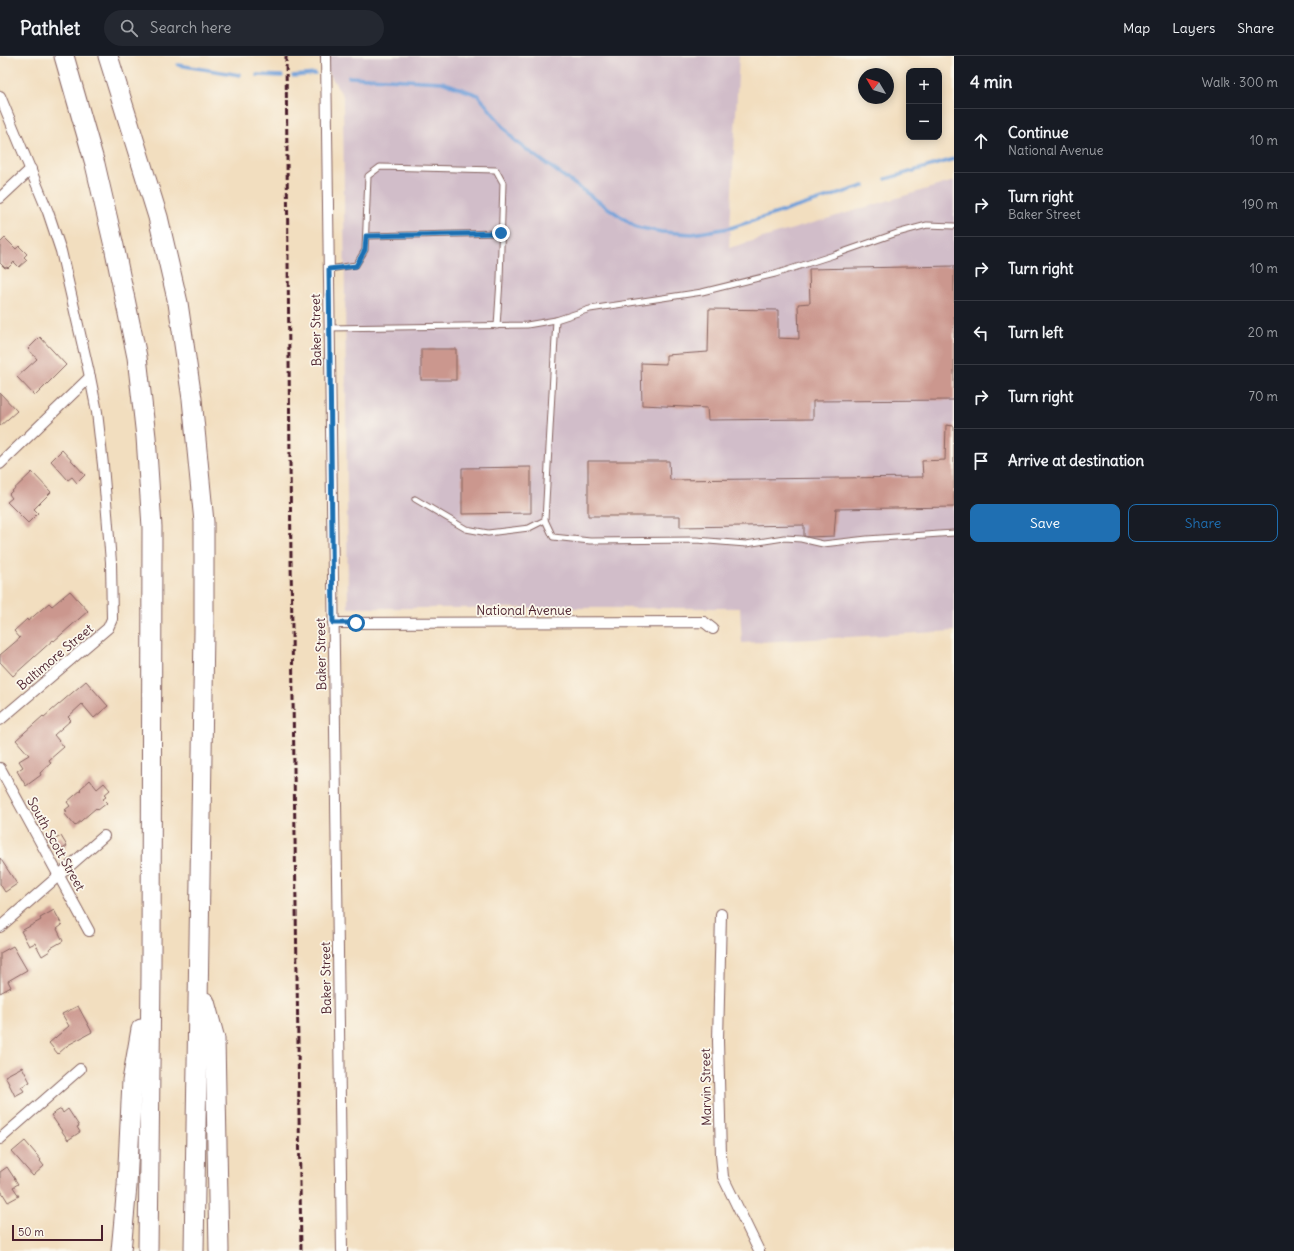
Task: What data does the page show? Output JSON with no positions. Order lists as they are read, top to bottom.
{
  "streets": {
    "street": [
      "Baker Street",
      "National Avenue",
      "Baltimore Street",
      "South Scott Street",
      "Marvin Street"
    ]
  },
  "crossings": [
    ["Baker Street", "National Avenue"]
  ],
  "scale_bar": "50 m",
  "north": "top left",
  "page": {
    "header": "Pathlet",
    "search": "Search here",
    "nav": ["Map", "Layers", "Share"],
    "heading": ["4 min", "Walk · 300 m"],
    "map_buttons": ["+", "−"],
    "list": [
      ["Continue", "National Avenue", "10 m"],
      ["Turn right", "Baker Street", "190 m"],
      ["Turn right", "10 m"],
      ["Turn left", "20 m"],
      ["Turn right", "70 m"],
      "Arrive at destination"
    ],
    "buttons": ["Save", "Share"],
    "scale": "50 m"
  }
}
